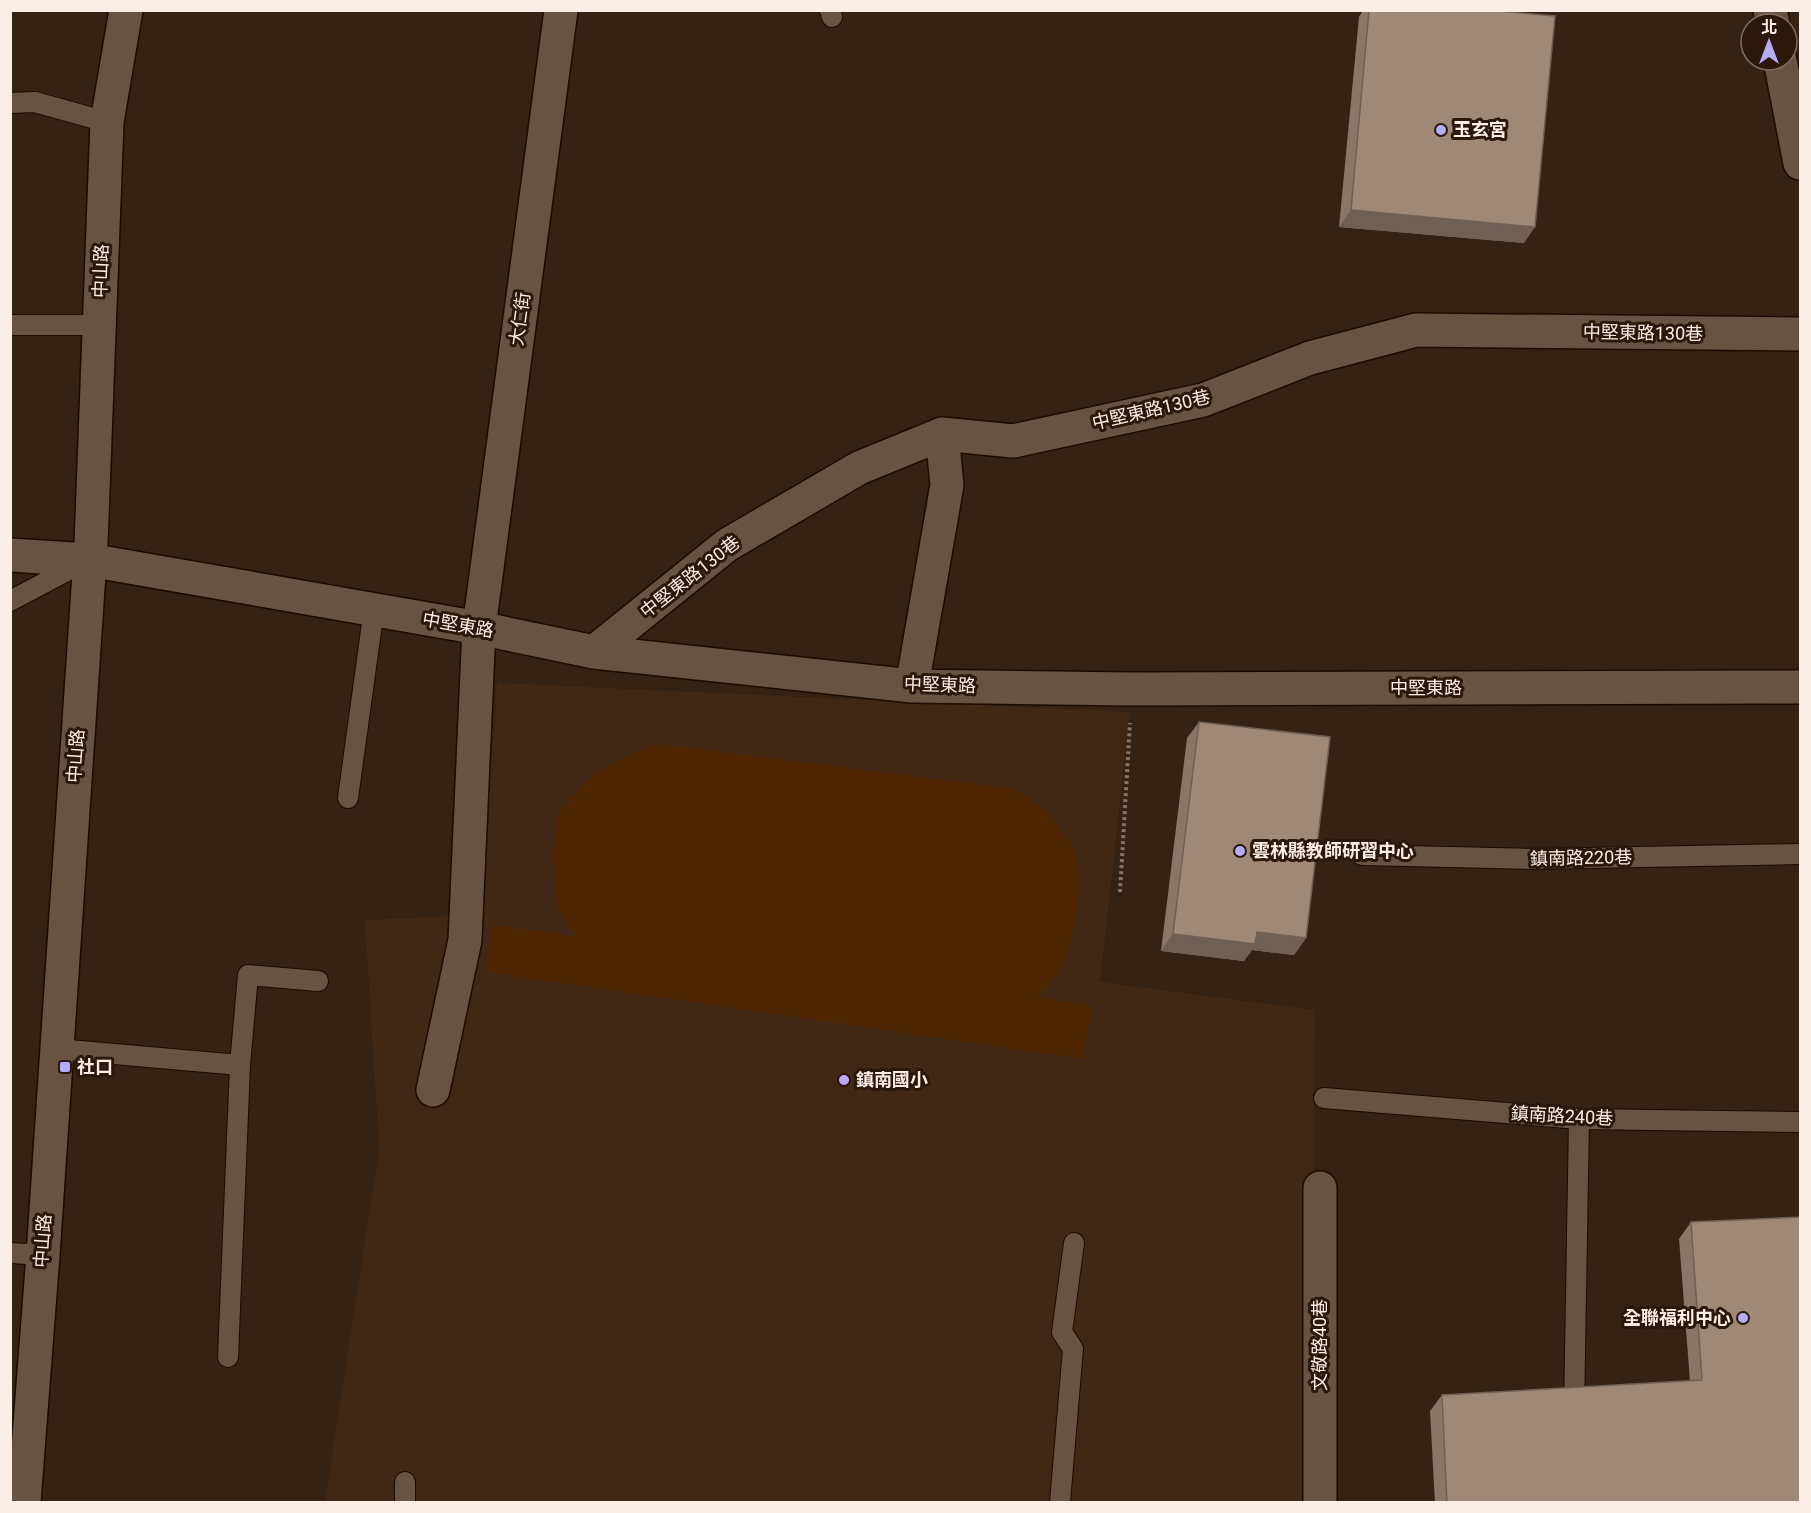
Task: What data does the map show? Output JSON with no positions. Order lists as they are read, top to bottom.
{
  "streets": {
    "street": [
      "中山路",
      "大仁街",
      "中堅東路130巷",
      "中堅東路",
      "文敬路40巷"
    ],
    "lane": ["鎮南路220巷", "鎮南路240巷"]
  },
  "crossings": [
    ["中山路", "中堅東路"],
    ["大仁街", "中堅東路"],
    ["中堅東路130巷", "中堅東路"]
  ],
  "places": {
    "other": [
      "玉玄宮",
      "雲林縣教師研習中心",
      "鎮南國小",
      "全聯福利中心"
    ],
    "transit": ["社口"]
  },
  "north": "top"
}
